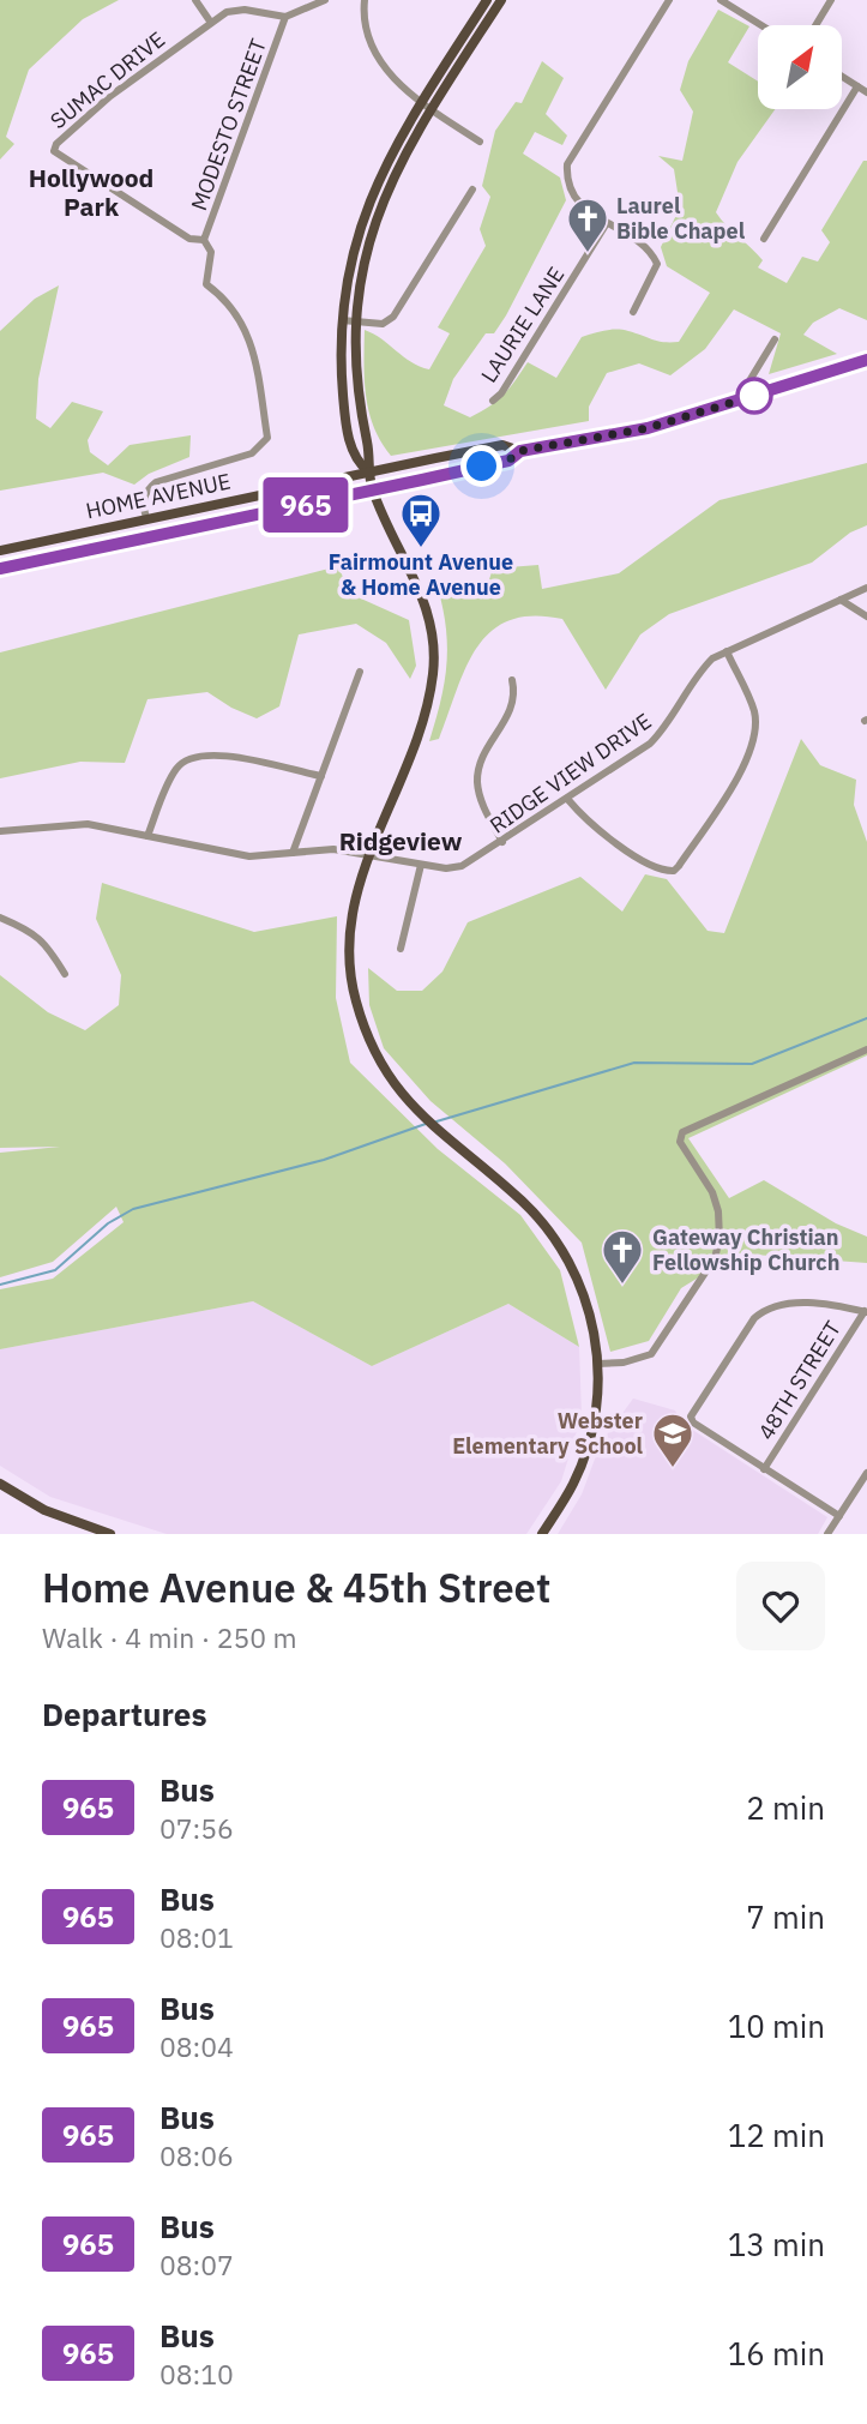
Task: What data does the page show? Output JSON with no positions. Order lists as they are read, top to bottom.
{
  "streets": {
    "main road": ["HOME AVENUE"],
    "street": [
      "SUMAC DRIVE",
      "MODESTO STREET",
      "LAURIE LANE",
      "RIDGE VIEW DRIVE",
      "48TH STREET"
    ]
  },
  "crossings": [
    ["SUMAC DRIVE", "MODESTO STREET"]
  ],
  "districts": ["Hollywood Park", "Ridgeview"],
  "places": {
    "church": ["Laurel Bible Chapel", "Gateway Christian Fellowship Church"],
    "bus stop": ["Fairmount Avenue & Home Avenue"],
    "school or university": ["Webster Elementary School"]
  },
  "lines": ["bus line 965"],
  "north": "top right",
  "page": {
    "on_map": "965",
    "heading": [
      ["Home Avenue & 45th Street", "Walk · 4 min · 250 m"],
      "Departures"
    ],
    "list": [
      {
        "mark": "965",
        "name": "Bus",
        "note": "07:56",
        "value": "2 min"
      },
      {
        "mark": "965",
        "name": "Bus",
        "note": "08:01",
        "value": "7 min"
      },
      {
        "mark": "965",
        "name": "Bus",
        "note": "08:04",
        "value": "10 min"
      },
      {
        "mark": "965",
        "name": "Bus",
        "note": "08:06",
        "value": "12 min"
      },
      {
        "mark": "965",
        "name": "Bus",
        "note": "08:07",
        "value": "13 min"
      },
      {
        "mark": "965",
        "name": "Bus",
        "note": "08:10",
        "value": "16 min"
      }
    ]
  }
}
